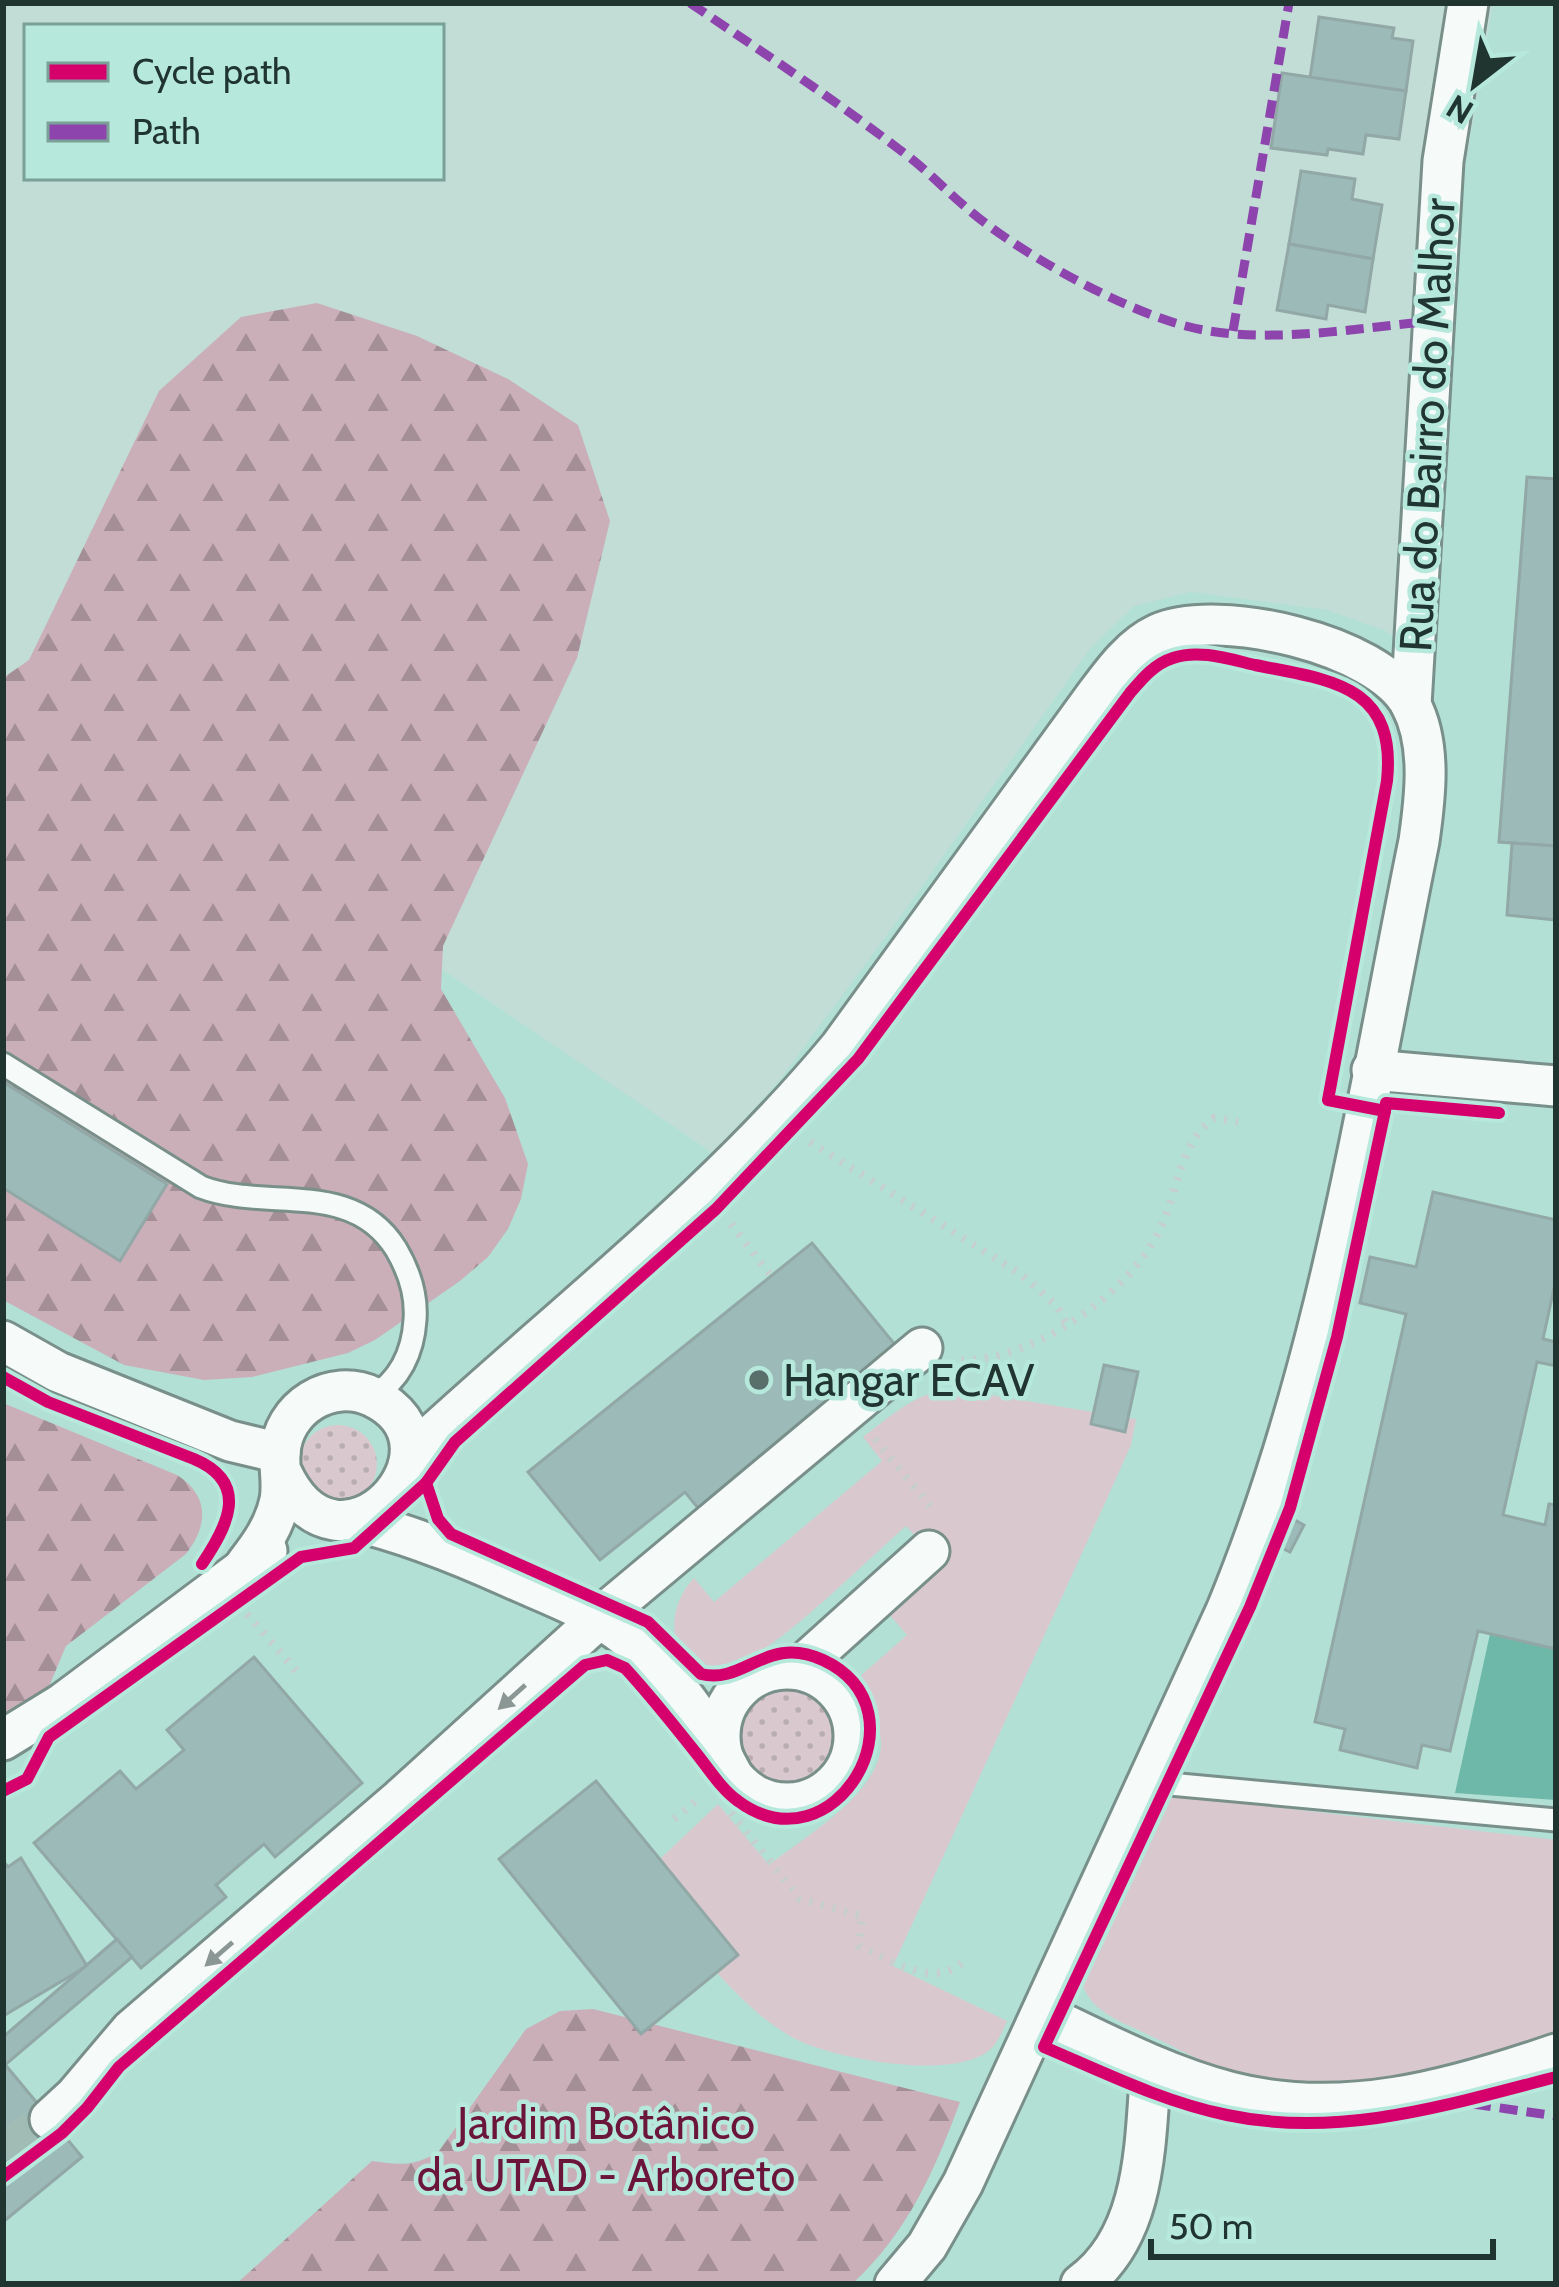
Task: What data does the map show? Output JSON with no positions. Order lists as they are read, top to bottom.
{
  "streets": {
    "street": ["Rua do Bairro do Malhor"]
  },
  "parks": ["Jardim Botânico da UTAD - Arboreto"],
  "places": ["Hangar ECAV"],
  "legend": ["Cycle path", "Path"],
  "scale_bar": "50 m",
  "north": "bottom left"
}
